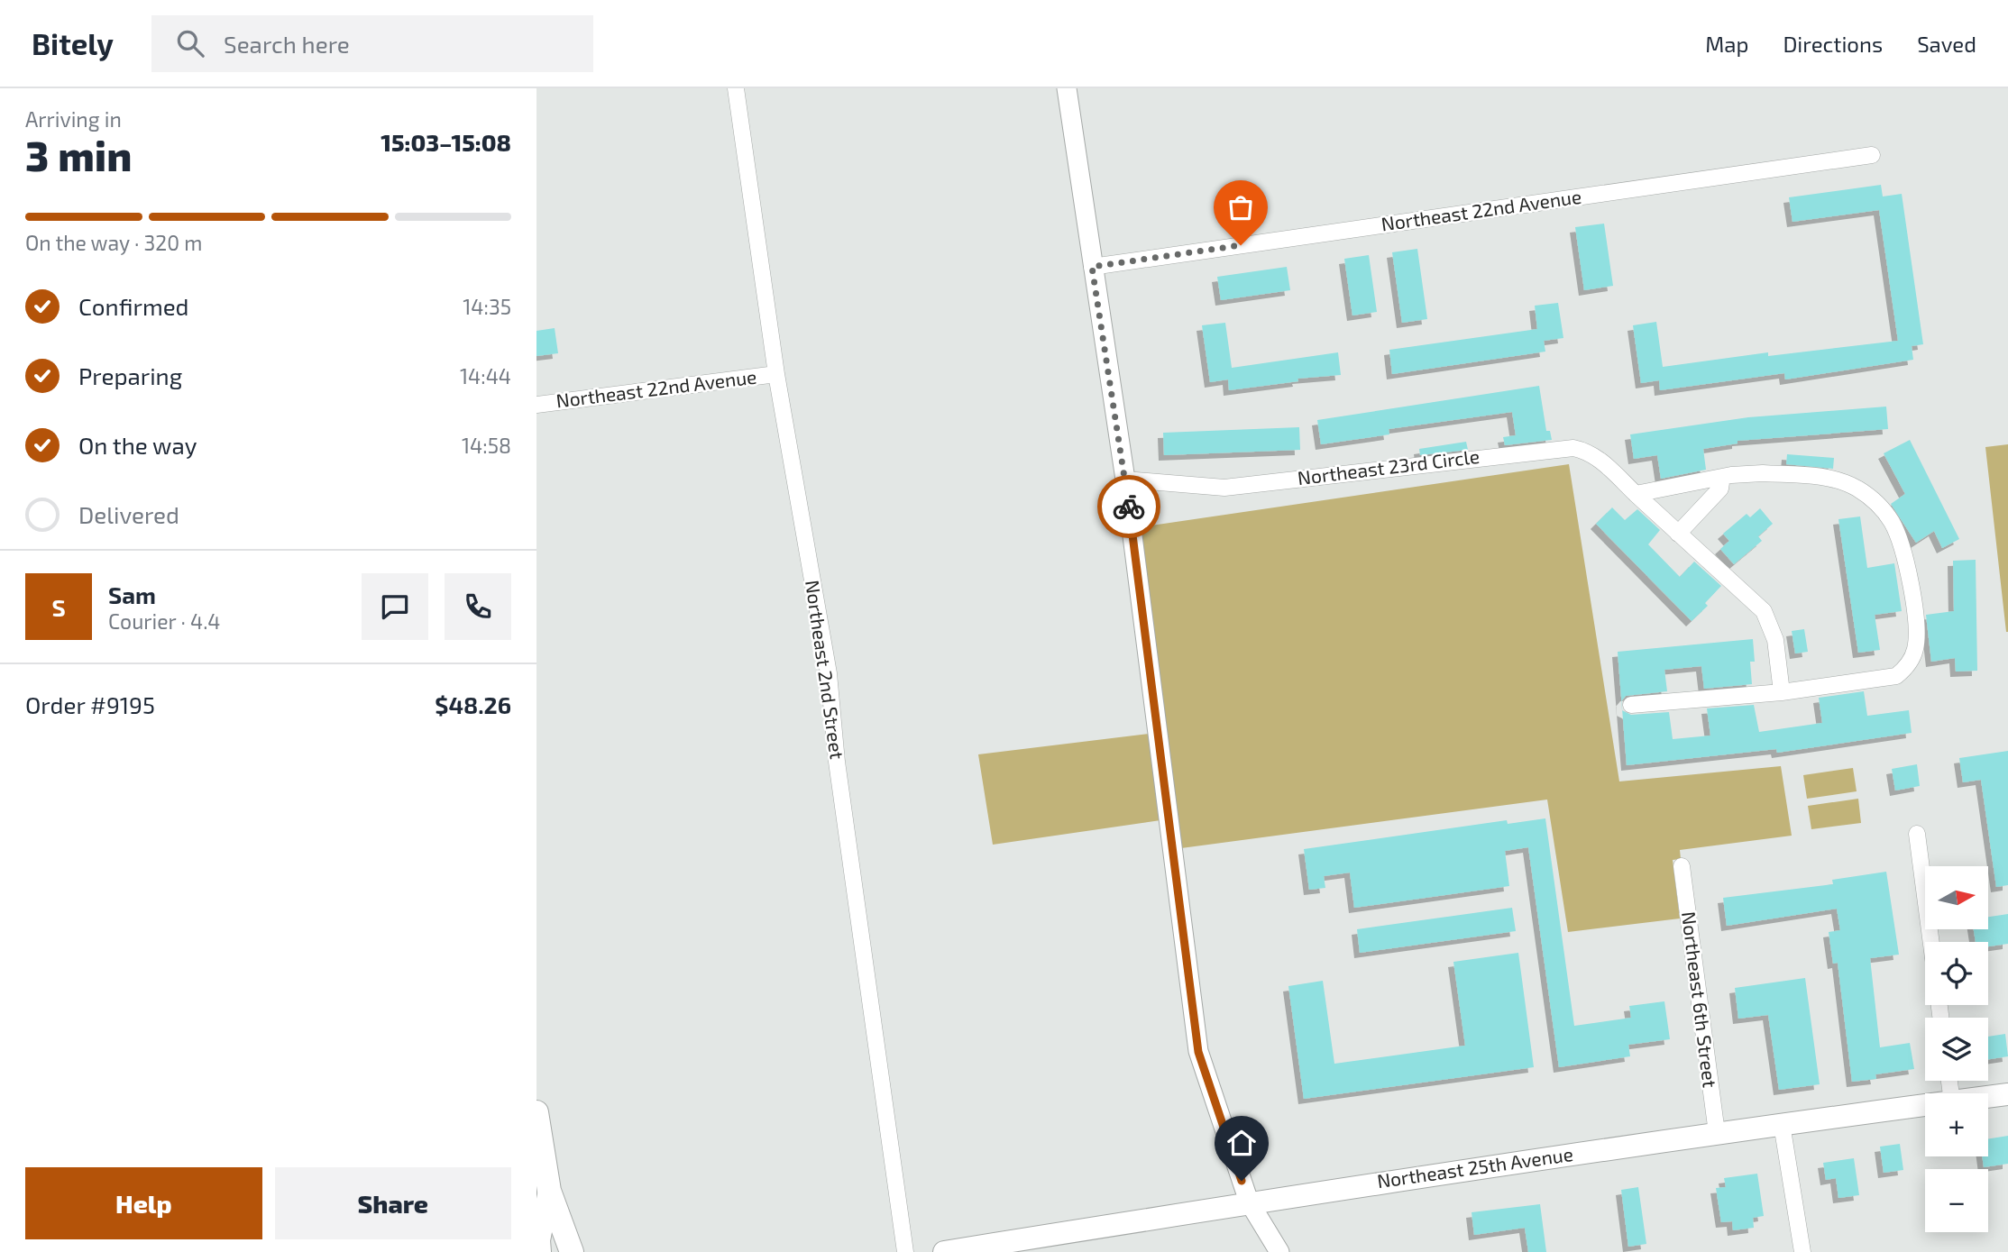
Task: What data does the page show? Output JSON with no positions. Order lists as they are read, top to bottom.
{
  "streets": {
    "main road": ["Northeast 25th Avenue"],
    "street": [
      "Northeast 22nd Avenue",
      "Northeast 23rd Circle",
      "Northeast 2nd Street",
      "Northeast 6th Street"
    ]
  },
  "crossings": [
    ["Northeast 22nd Avenue", "Northeast 2nd Street"],
    ["Northeast 6th Street", "Northeast 25th Avenue"]
  ],
  "north": "right",
  "page": {
    "header": "Bitely",
    "search": "Search here",
    "nav": ["Map", "Directions", "Saved"],
    "heading": ["3 min", "Arriving in", "15:03–15:08"],
    "panel": [
      "Sam",
      "Courier · 4.4",
      "Order #9195",
      "$48.26"
    ],
    "bar": "On the way · 320 m",
    "list": [
      ["Confirmed", "14:35"],
      ["Preparing", "14:44"],
      ["On the way", "14:58"],
      "Delivered"
    ],
    "round": "S",
    "map_buttons": ["+", "−"],
    "buttons": ["Help", "Share"]
  }
}
